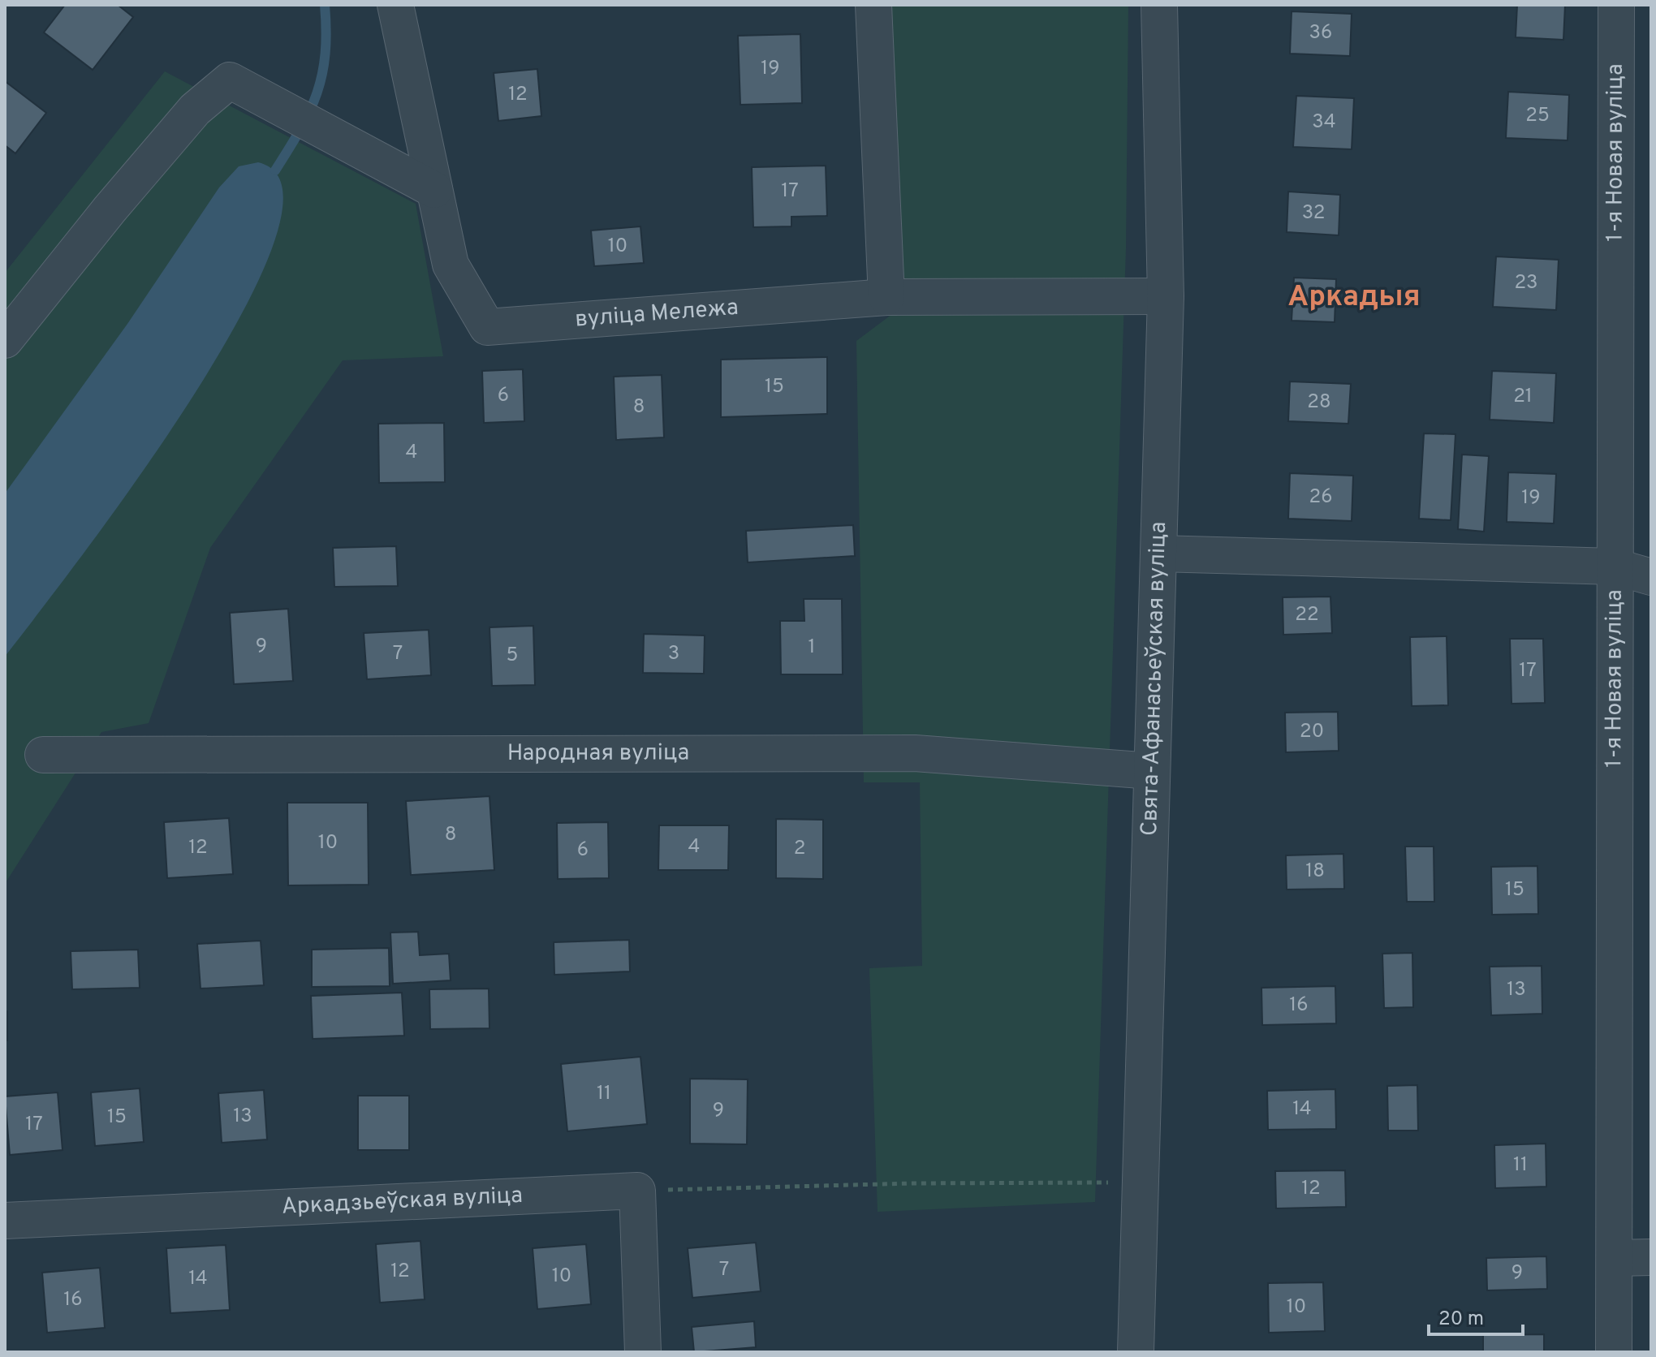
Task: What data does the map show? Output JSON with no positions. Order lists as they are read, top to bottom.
{
  "streets": {
    "street": [
      "1-я Новая вуліца",
      "вуліца Мележа",
      "Свята-Афанасьеўская вуліца",
      "Народная вуліца",
      "Аркадзьеўская вуліца"
    ]
  },
  "crossings": [
    ["вуліца Мележа", "Свята-Афанасьеўская вуліца"],
    ["Свята-Афанасьеўская вуліца", "Народная вуліца"]
  ],
  "districts": ["Аркадыя"],
  "house_numbers": [
    "36",
    "19",
    "12",
    "25",
    "34",
    "17",
    "32",
    "10",
    "23",
    "15",
    "6",
    "21",
    "28",
    "8",
    "4",
    "26",
    "19",
    "22",
    "9",
    "1",
    "7",
    "3",
    "5",
    "17",
    "20",
    "8",
    "10",
    "4",
    "12",
    "2",
    "6",
    "18",
    "15",
    "13",
    "16",
    "11",
    "14",
    "9",
    "13",
    "15",
    "17",
    "11",
    "12",
    "7",
    "12",
    "9",
    "10",
    "14",
    "16",
    "10"
  ],
  "scale_bar": "20 m"
}
